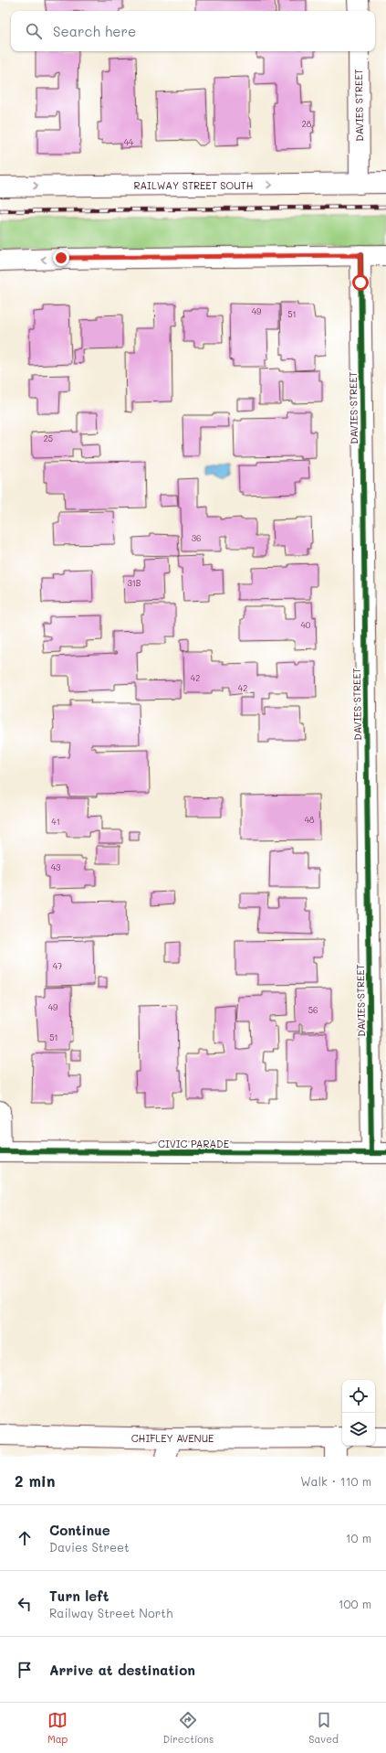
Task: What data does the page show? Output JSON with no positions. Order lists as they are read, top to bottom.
{
  "streets": {
    "street": [
      "DAVIES STREET",
      "RAILWAY STREET SOUTH",
      "CIVIC PARADE",
      "CHIFLEY AVENUE"
    ]
  },
  "crossings": [
    ["DAVIES STREET", "RAILWAY STREET SOUTH"],
    ["DAVIES STREET", "CIVIC PARADE"]
  ],
  "house_numbers": [
    "28",
    "44",
    "49",
    "51",
    "25",
    "36",
    "31B",
    "40",
    "42",
    "42",
    "48",
    "41",
    "43",
    "47",
    "49",
    "56",
    "51"
  ],
  "page": {
    "search": "Search here",
    "heading": ["2 min", "Walk · 110 m"],
    "list": [
      ["Continue", "Davies Street", "10 m"],
      ["Turn left", "Railway Street North", "100 m"],
      "Arrive at destination"
    ],
    "nav": ["Map", "Directions", "Saved"]
  }
}
